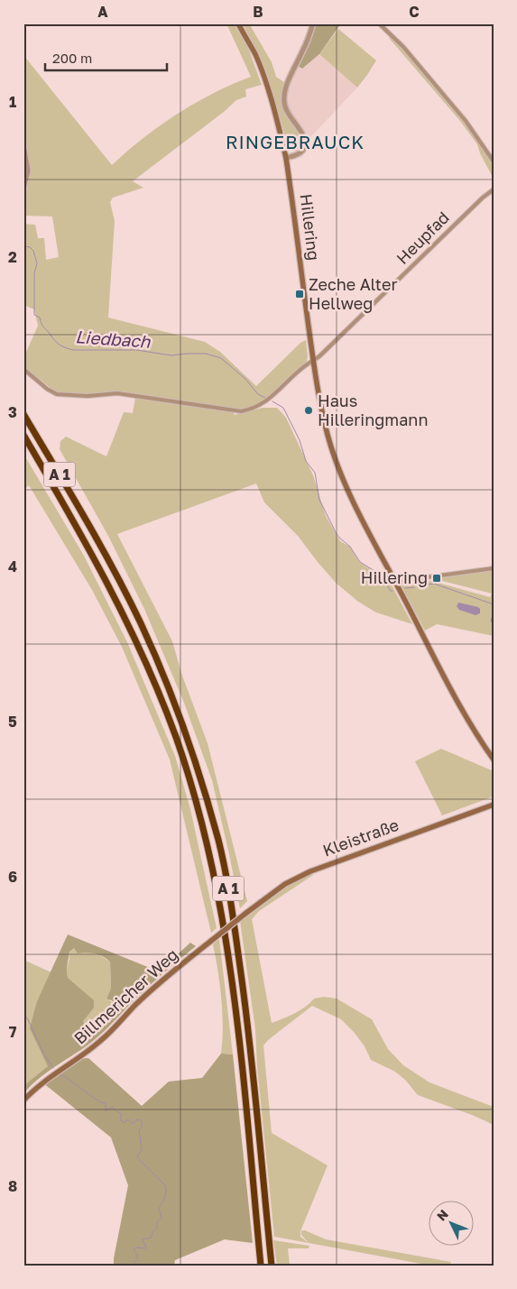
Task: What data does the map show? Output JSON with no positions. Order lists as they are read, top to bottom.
{
  "streets": {
    "highway": ["A 1"],
    "main road": ["Hillering", "Kleistraße", "Billmericher Weg"],
    "street": ["Heupfad"]
  },
  "crossings": [
    ["Hillering", "Heupfad"],
    ["Kleistraße", "Billmericher Weg"]
  ],
  "districts": ["RINGEBRAUCK"],
  "water": ["Liedbach"],
  "places": {
    "transit": ["Zeche Alter Hellweg", "Hillering"],
    "other": ["Haus Hilleringmann"]
  },
  "scale_bar": "200 m",
  "north": "top left",
  "grid": {
    "columns": ["A", "B", "C"],
    "rows": [
      "1",
      "2",
      "3",
      "4",
      "5",
      "6",
      "7",
      "8"
    ]
  }
}
